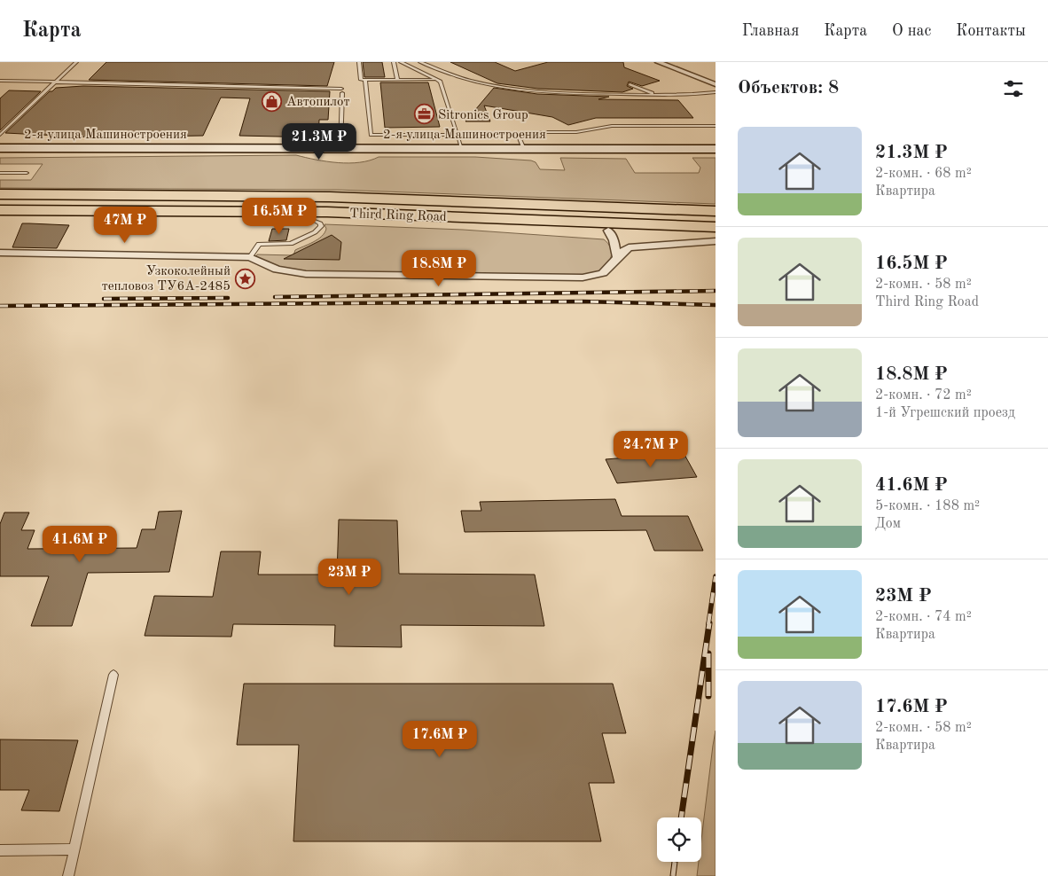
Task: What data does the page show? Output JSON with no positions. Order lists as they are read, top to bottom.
{
  "streets": {
    "main road": ["2-я улица Машиностроения", "Third Ring Road"]
  },
  "places": {
    "shop": ["Автопилот"],
    "office": ["Sitronics Group"],
    "place": ["Узкоколейный тепловоз ТУ6А-2485"]
  },
  "page": {
    "header": "Карта",
    "nav": [
      "Главная",
      "Карта",
      "О нас",
      "Контакты"
    ],
    "heading": "Объектов: 8",
    "list": [
      {
        "name": "21.3M ₽",
        "note": "2-комн. · 68 m² · Квартира"
      },
      {
        "name": "16.5M ₽",
        "note": "2-комн. · 58 m² · Third Ring Road"
      },
      {
        "name": "18.8M ₽",
        "note": "2-комн. · 72 m² · 1-й Угрешский проезд"
      },
      {
        "name": "41.6M ₽",
        "note": "5-комн. · 188 m² · Дом"
      },
      {
        "name": "23M ₽",
        "note": "2-комн. · 74 m² · Квартира"
      },
      {
        "name": "17.6M ₽",
        "note": "2-комн. · 58 m² · Квартира"
      }
    ],
    "price": [
      "21.3M ₽",
      "16.5M ₽",
      "47M ₽",
      "18.8M ₽",
      "24.7M ₽",
      "41.6M ₽",
      "23M ₽",
      "17.6M ₽"
    ]
  }
}
